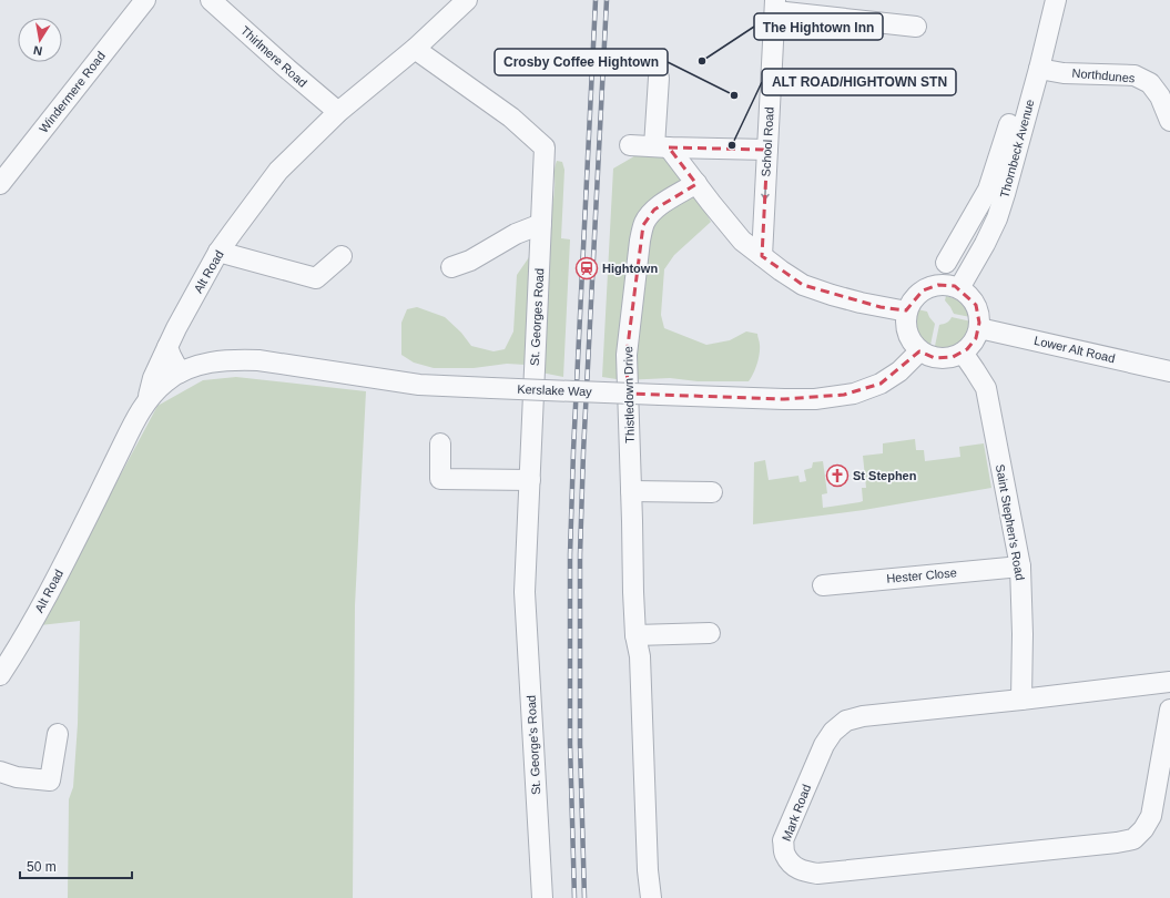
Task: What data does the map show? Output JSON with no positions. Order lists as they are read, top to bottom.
{
  "streets": {
    "street": [
      "Thirlmere Road",
      "Northdunes",
      "Windermere Road",
      "School Road",
      "Thornbeck Avenue",
      "Alt Road",
      "St. Georges Road",
      "Lower Alt Road",
      "Kerslake Way",
      "Thistledown Drive",
      "Saint Stephen's Road",
      "Hester Close",
      "St. George's Road",
      "Mark Road"
    ]
  },
  "crossings": [
    ["Thirlmere Road", "Alt Road"],
    ["Northdunes", "Thornbeck Avenue"],
    ["Thornbeck Avenue", "Lower Alt Road"],
    ["Thornbeck Avenue", "Kerslake Way"],
    ["Thornbeck Avenue", "Saint Stephen's Road"],
    ["Alt Road", "St. Georges Road"],
    ["Alt Road", "Kerslake Way"],
    ["St. Georges Road", "St. George's Road"],
    ["Lower Alt Road", "Kerslake Way"],
    ["Lower Alt Road", "Saint Stephen's Road"],
    ["Kerslake Way", "Saint Stephen's Road"],
    ["Saint Stephen's Road", "Hester Close"],
    ["Saint Stephen's Road", "Mark Road"]
  ],
  "one_way": ["School Road"],
  "places": {
    "other": ["The Hightown Inn", "Crosby Coffee Hightown", "ALT ROAD/HIGHTOWN STN"],
    "station": ["Hightown"],
    "church": ["St Stephen"]
  },
  "scale_bar": "50 m",
  "north": "bottom"
}
